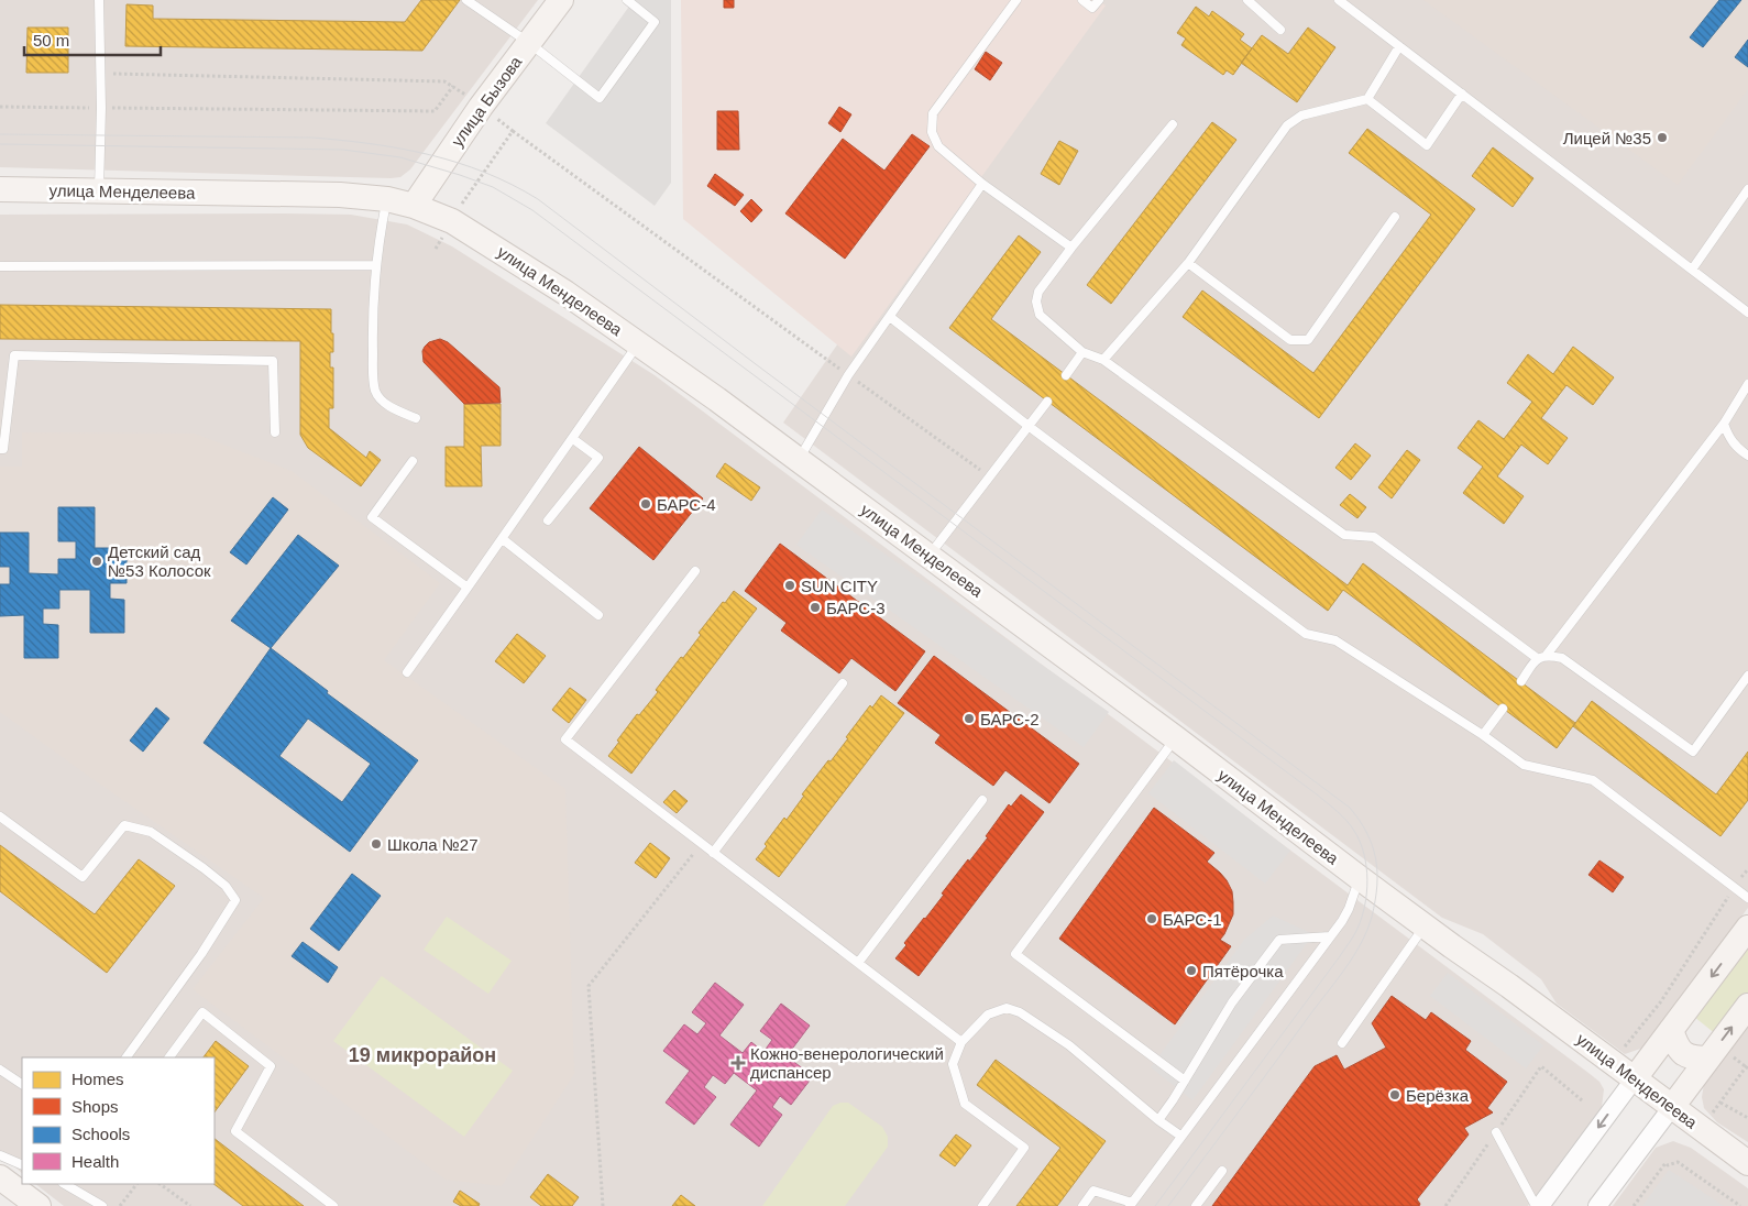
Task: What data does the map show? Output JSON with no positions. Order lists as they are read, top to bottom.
{
  "streets": {
    "main road": ["улица Бызова", "улица Менделеева"]
  },
  "crossings": [
    ["улица Бызова", "улица Менделеева"]
  ],
  "districts": ["19 микрорайон"],
  "places": {
    "other": [
      "Лицей №35",
      "БАРС-4",
      "Детский сад №53 Колосок",
      "SUN CITY",
      "БАРС-3",
      "БАРС-2",
      "Школа №27",
      "БАРС-1",
      "Пятёрочка",
      "Берёзка"
    ],
    "health": ["Кожно-венерологический диспансер"]
  },
  "legend": [
    "Homes",
    "Shops",
    "Schools",
    "Health"
  ],
  "scale_bar": "50 m"
}
